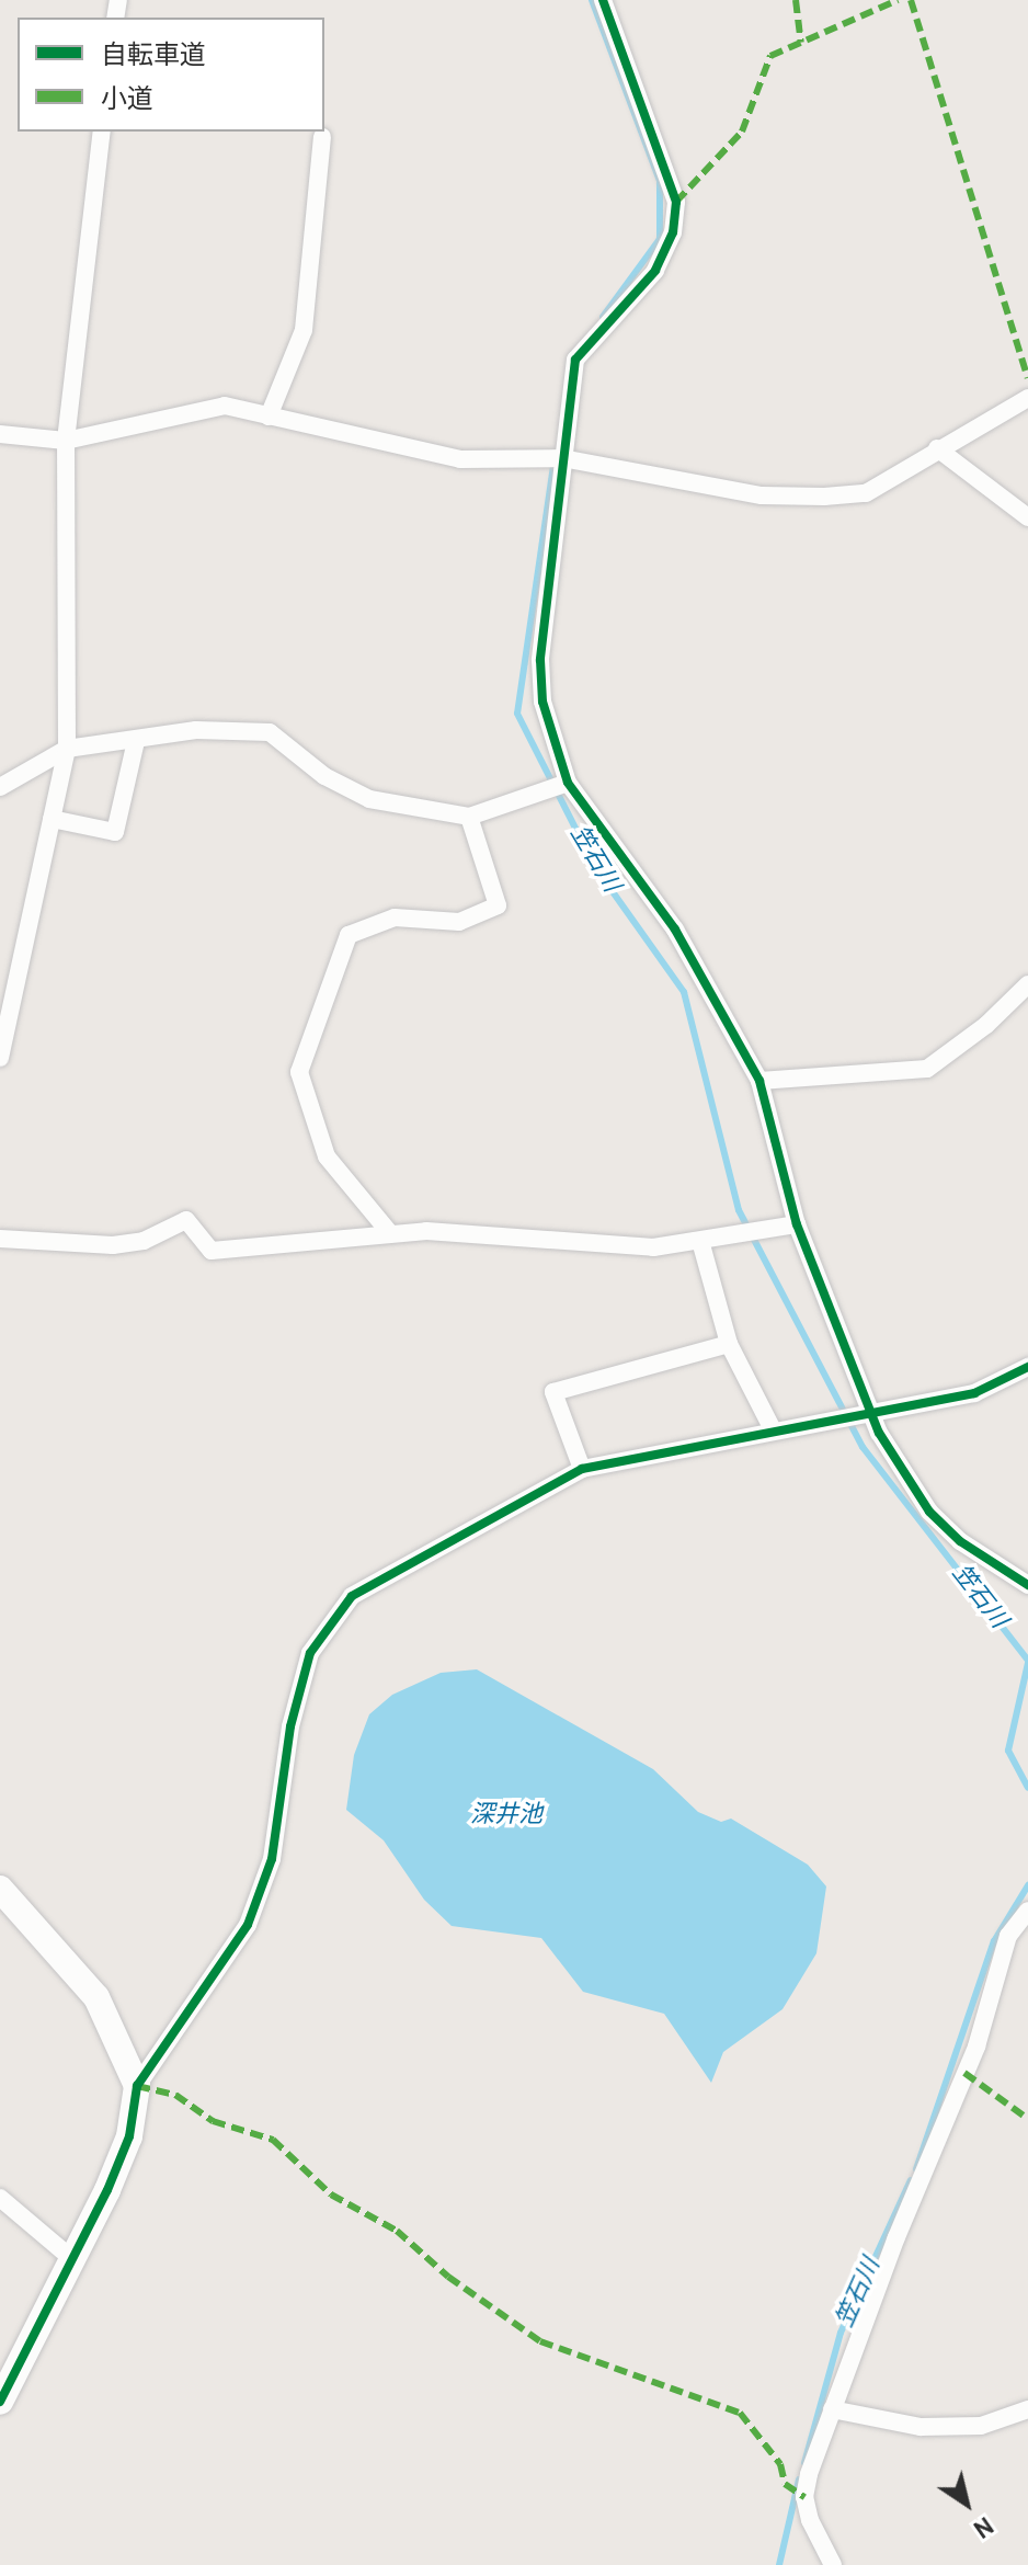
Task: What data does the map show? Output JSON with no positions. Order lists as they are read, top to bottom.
{
  "water": ["笠石川", "深井池"],
  "legend": ["自転車道", "小道"],
  "north": "bottom right"
}
